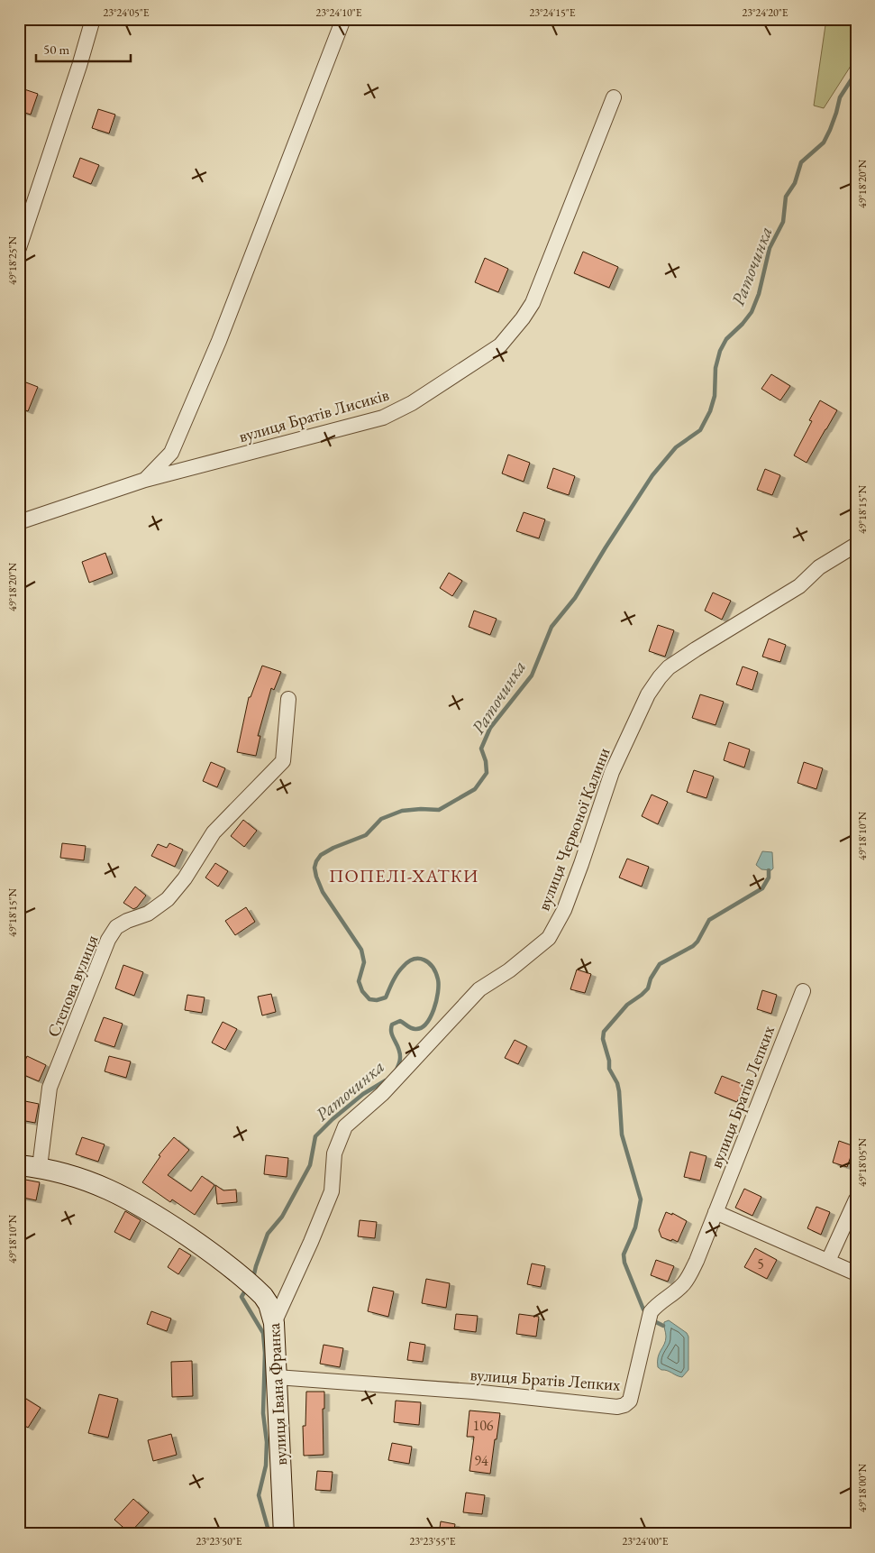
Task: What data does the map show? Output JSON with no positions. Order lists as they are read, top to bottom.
{
  "streets": {
    "main road": ["вулиця Івана Франка"],
    "street": [
      "вулиця Братів Лисиків",
      "вулиця Червоної Калини",
      "Степова вулиця",
      "вулиця Братів Лепких"
    ]
  },
  "crossings": [
    ["вулиця Червоної Калини", "вулиця Івана Франка"],
    ["Степова вулиця", "вулиця Івана Франка"],
    ["вулиця Братів Лепких", "вулиця Івана Франка"]
  ],
  "districts": ["ПОПЕЛІ-ХАТКИ"],
  "water": ["Раточинка"],
  "house_numbers": ["5", "106", "94"],
  "scale_bar": "50 m",
  "coordinates": [
    "23°24'05\"E",
    "23°24'10\"E",
    "23°24'15\"E",
    "23°24'20\"E",
    "49°18'20\"N",
    "49°18'25\"N",
    "49°18'15\"N",
    "49°18'10\"N",
    "49°18'05\"N",
    "49°18'00\"N",
    "23°23'50\"E",
    "23°23'55\"E",
    "23°24'00\"E"
  ]
}
